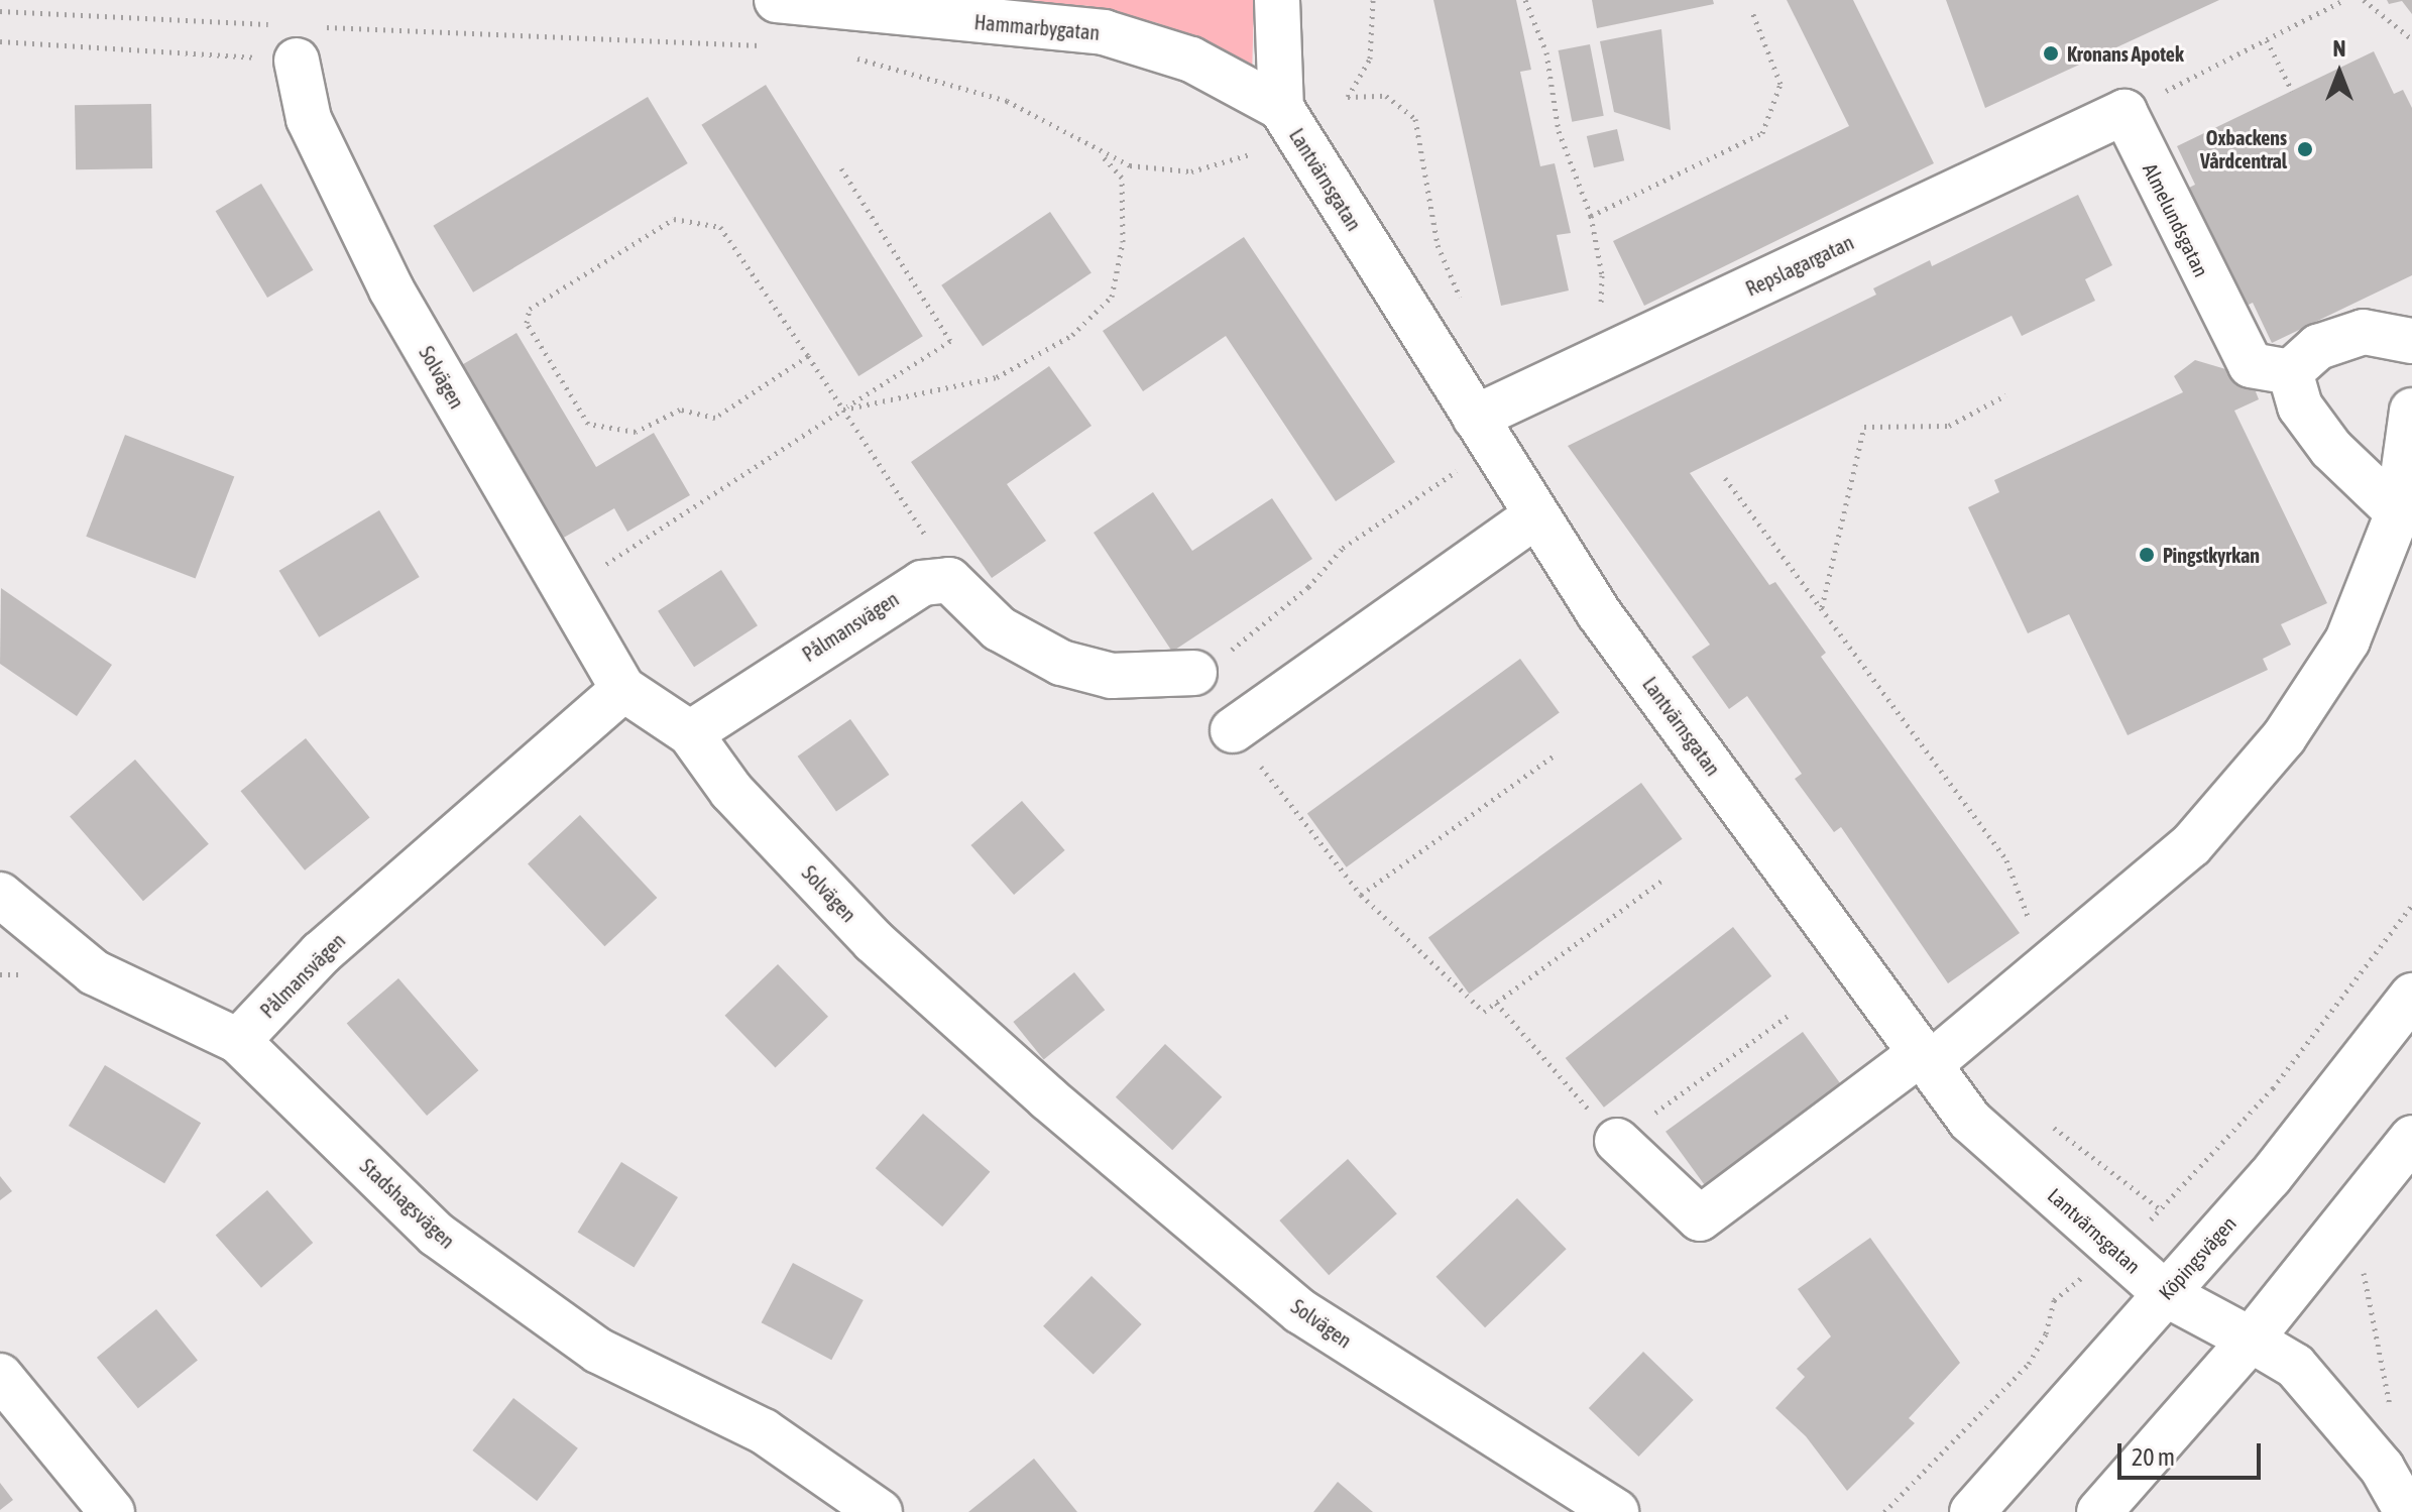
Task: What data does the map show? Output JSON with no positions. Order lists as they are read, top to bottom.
{
  "streets": {
    "street": [
      "Hammarbygatan",
      "Lantvärnsgatan",
      "Almelundsgatan",
      "Repslagargatan",
      "Solvägen",
      "Pålmansvägen",
      "Stadshagsvägen",
      "Köpingsvägen"
    ]
  },
  "crossings": [
    ["Hammarbygatan", "Lantvärnsgatan"],
    ["Lantvärnsgatan", "Repslagargatan"],
    ["Lantvärnsgatan", "Köpingsvägen"],
    ["Almelundsgatan", "Repslagargatan"],
    ["Solvägen", "Pålmansvägen"],
    ["Pålmansvägen", "Stadshagsvägen"]
  ],
  "places": ["Kronans Apotek", "Oxbackens Vårdcentral", "Pingstkyrkan"],
  "scale_bar": "20 m",
  "north": "top"
}
